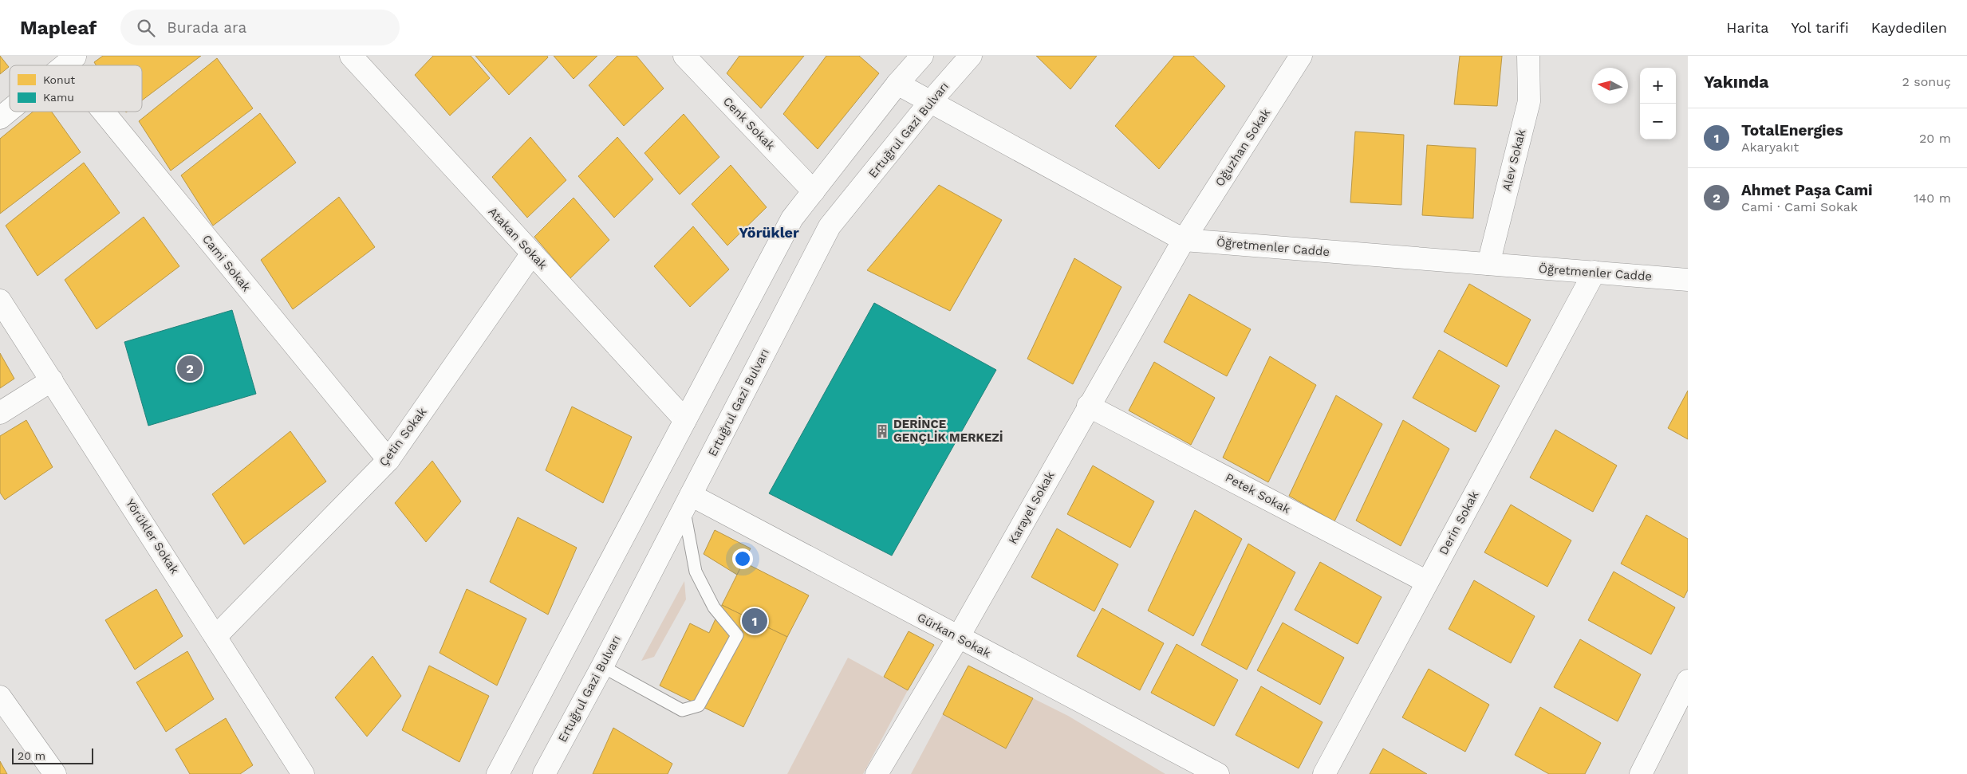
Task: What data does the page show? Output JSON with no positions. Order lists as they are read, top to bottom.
{
  "streets": {
    "street": [
      "Cenk Sokak",
      "Ertuğrul Gazi Bulvarı",
      "Oğuzhan Sokak",
      "Alev Sokak",
      "Atakan Sokak",
      "Öğretmenler Cadde",
      "Cami Sokak",
      "Çetin Sokak",
      "Petek Sokak",
      "Karayel Sokak",
      "Derin Sokak",
      "Yörükler Sokak",
      "Gürkan Sokak"
    ]
  },
  "crossings": [
    ["Ertuğrul Gazi Bulvarı", "Öğretmenler Cadde"],
    ["Ertuğrul Gazi Bulvarı", "Gürkan Sokak"],
    ["Oğuzhan Sokak", "Öğretmenler Cadde"],
    ["Oğuzhan Sokak", "Karayel Sokak"],
    ["Alev Sokak", "Öğretmenler Cadde"],
    ["Atakan Sokak", "Çetin Sokak"],
    ["Öğretmenler Cadde", "Karayel Sokak"],
    ["Öğretmenler Cadde", "Derin Sokak"],
    ["Cami Sokak", "Çetin Sokak"],
    ["Çetin Sokak", "Yörükler Sokak"],
    ["Petek Sokak", "Karayel Sokak"],
    ["Petek Sokak", "Derin Sokak"],
    ["Karayel Sokak", "Gürkan Sokak"]
  ],
  "districts": ["Yörükler"],
  "places": {
    "building": ["DERİNCE GENÇLİK MERKEZİ"]
  },
  "legend": ["Konut", "Kamu"],
  "scale_bar": "20 m",
  "north": "left",
  "page": {
    "header": "Mapleaf",
    "search": "Burada ara",
    "nav": ["Harita", "Yol tarifi", "Kaydedilen"],
    "heading": ["Yakında", "2 sonuç"],
    "map_buttons": ["+", "−"],
    "list": [
      {
        "mark": "1",
        "name": "TotalEnergies",
        "note": "Akaryakıt",
        "value": "20 m"
      },
      {
        "mark": "2",
        "name": "Ahmet Paşa Cami",
        "note": "Cami · Cami Sokak",
        "value": "140 m"
      }
    ],
    "pins": ["2", "1"],
    "scale": "20 m"
  }
}
